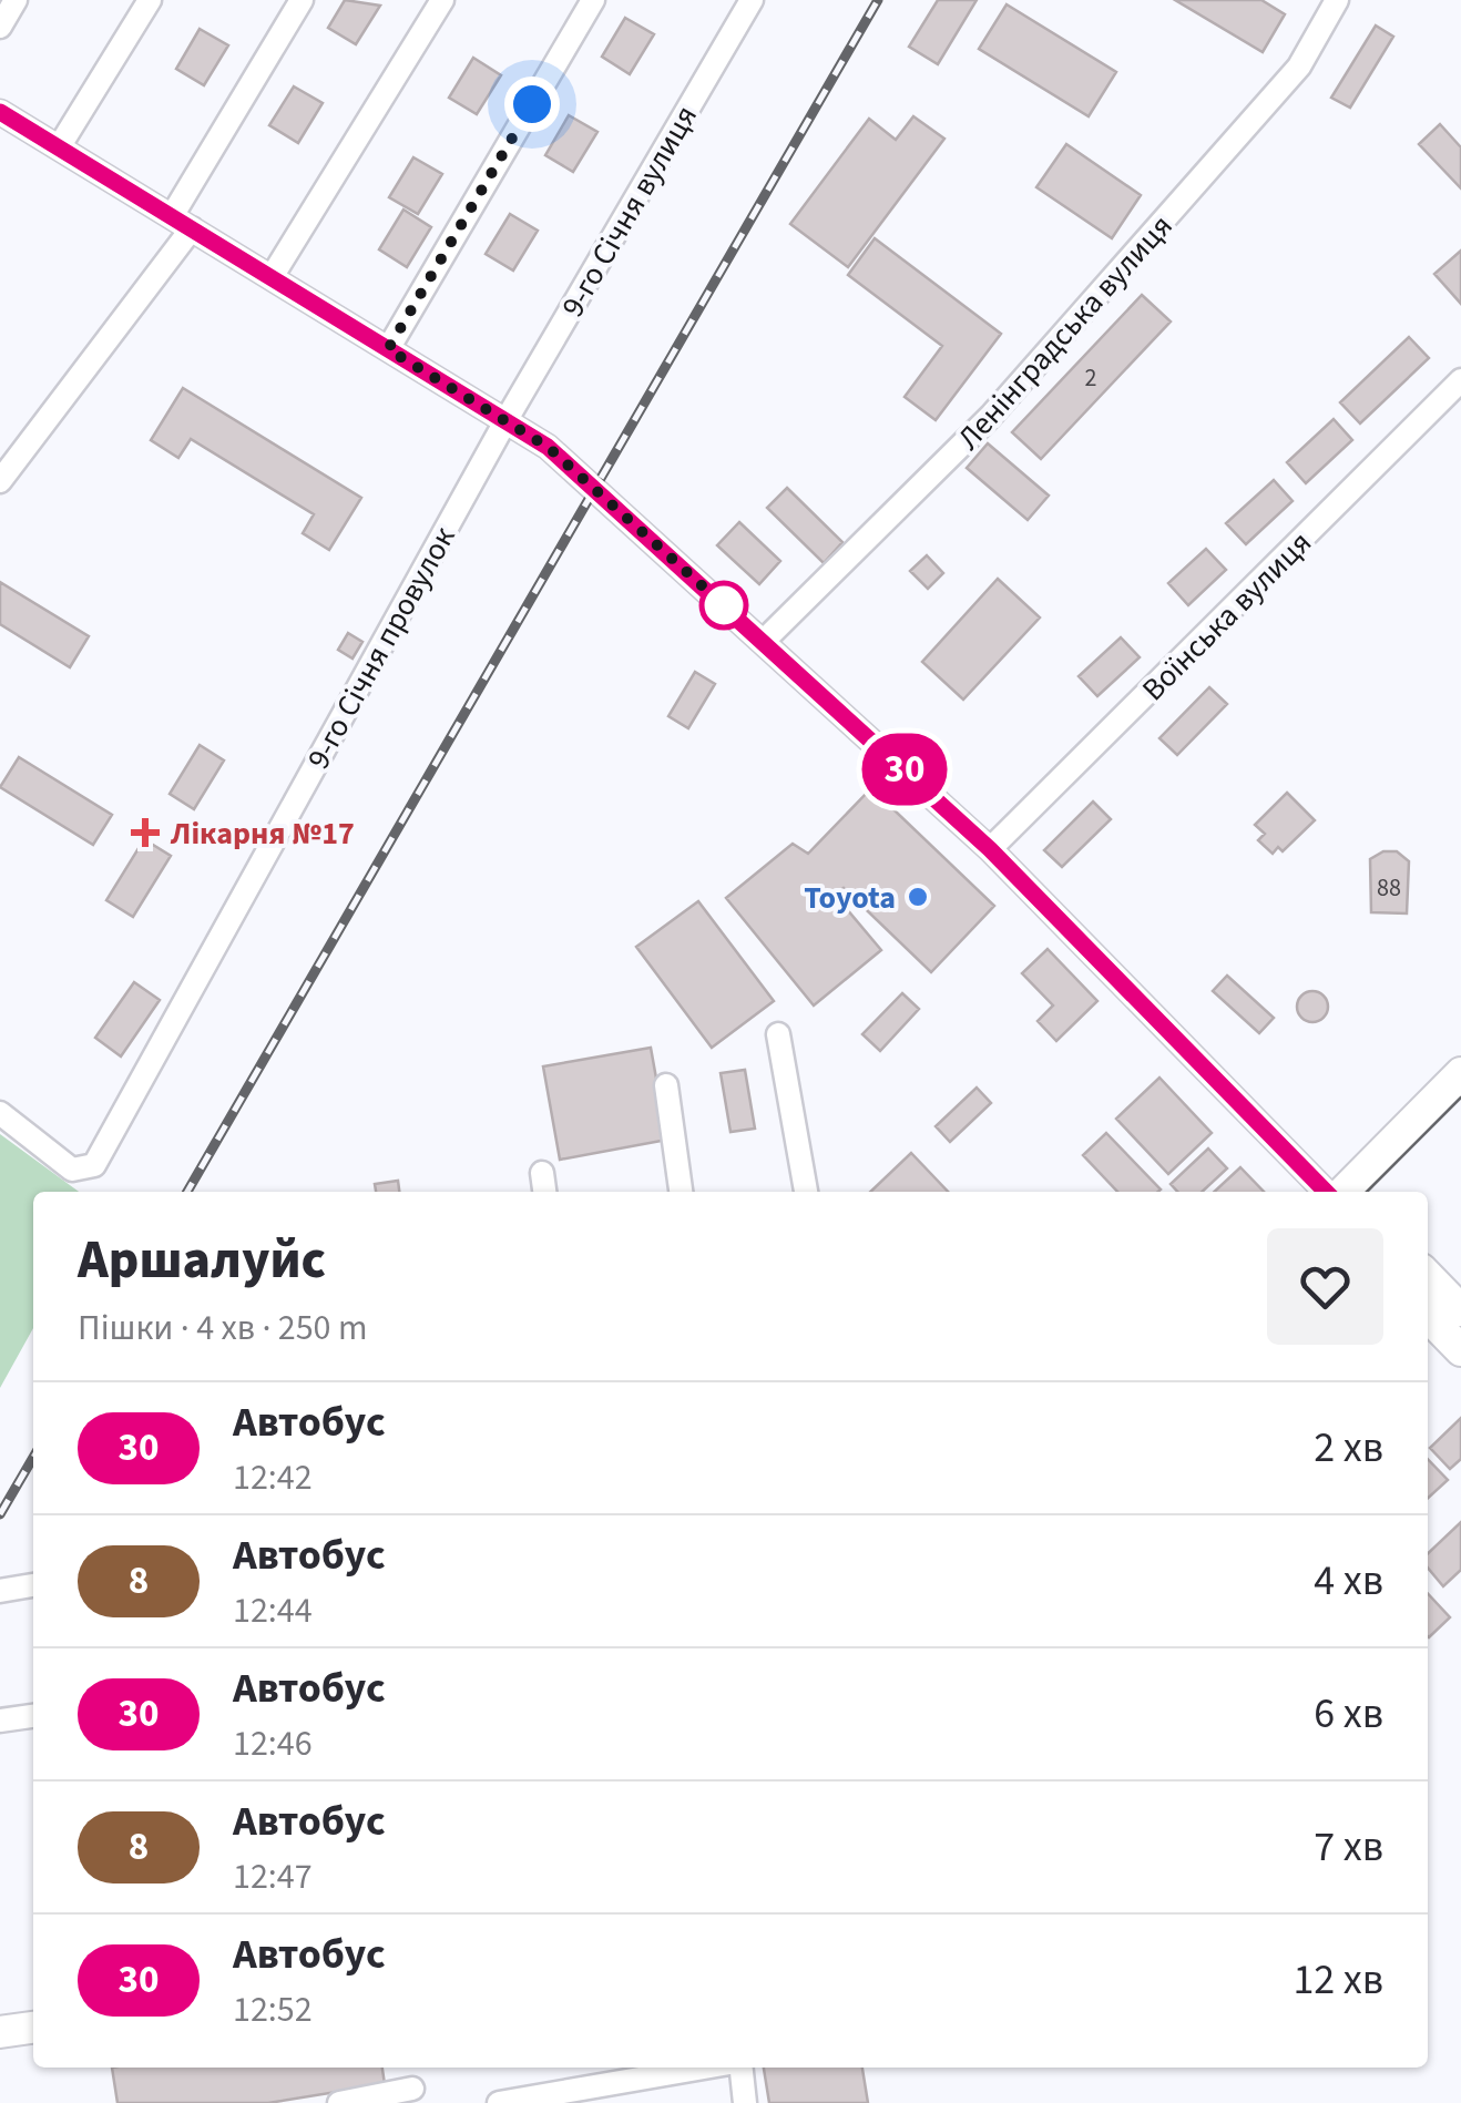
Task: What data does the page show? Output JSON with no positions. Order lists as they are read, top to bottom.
{
  "streets": {
    "street": [
      "9-го Січня вулиця",
      "Ленінградська вулиця",
      "Воїнська вулиця",
      "9-го Січня провулок"
    ]
  },
  "crossings": [
    ["9-го Січня вулиця", "9-го Січня провулок"]
  ],
  "places": {
    "health": ["Лікарня №17"],
    "other": ["Toyota"]
  },
  "lines": ["bus line 30"],
  "house_numbers": ["2", "88"],
  "page": {
    "on_map": "30",
    "heading": ["Аршалуйс", "Пішки · 4 хв · 250 m"],
    "list": [
      {
        "mark": "30",
        "name": "Автобус",
        "note": "12:42",
        "value": "2 хв"
      },
      {
        "mark": "8",
        "name": "Автобус",
        "note": "12:44",
        "value": "4 хв"
      },
      {
        "mark": "30",
        "name": "Автобус",
        "note": "12:46",
        "value": "6 хв"
      },
      {
        "mark": "8",
        "name": "Автобус",
        "note": "12:47",
        "value": "7 хв"
      },
      {
        "mark": "30",
        "name": "Автобус",
        "note": "12:52",
        "value": "12 хв"
      }
    ]
  }
}
